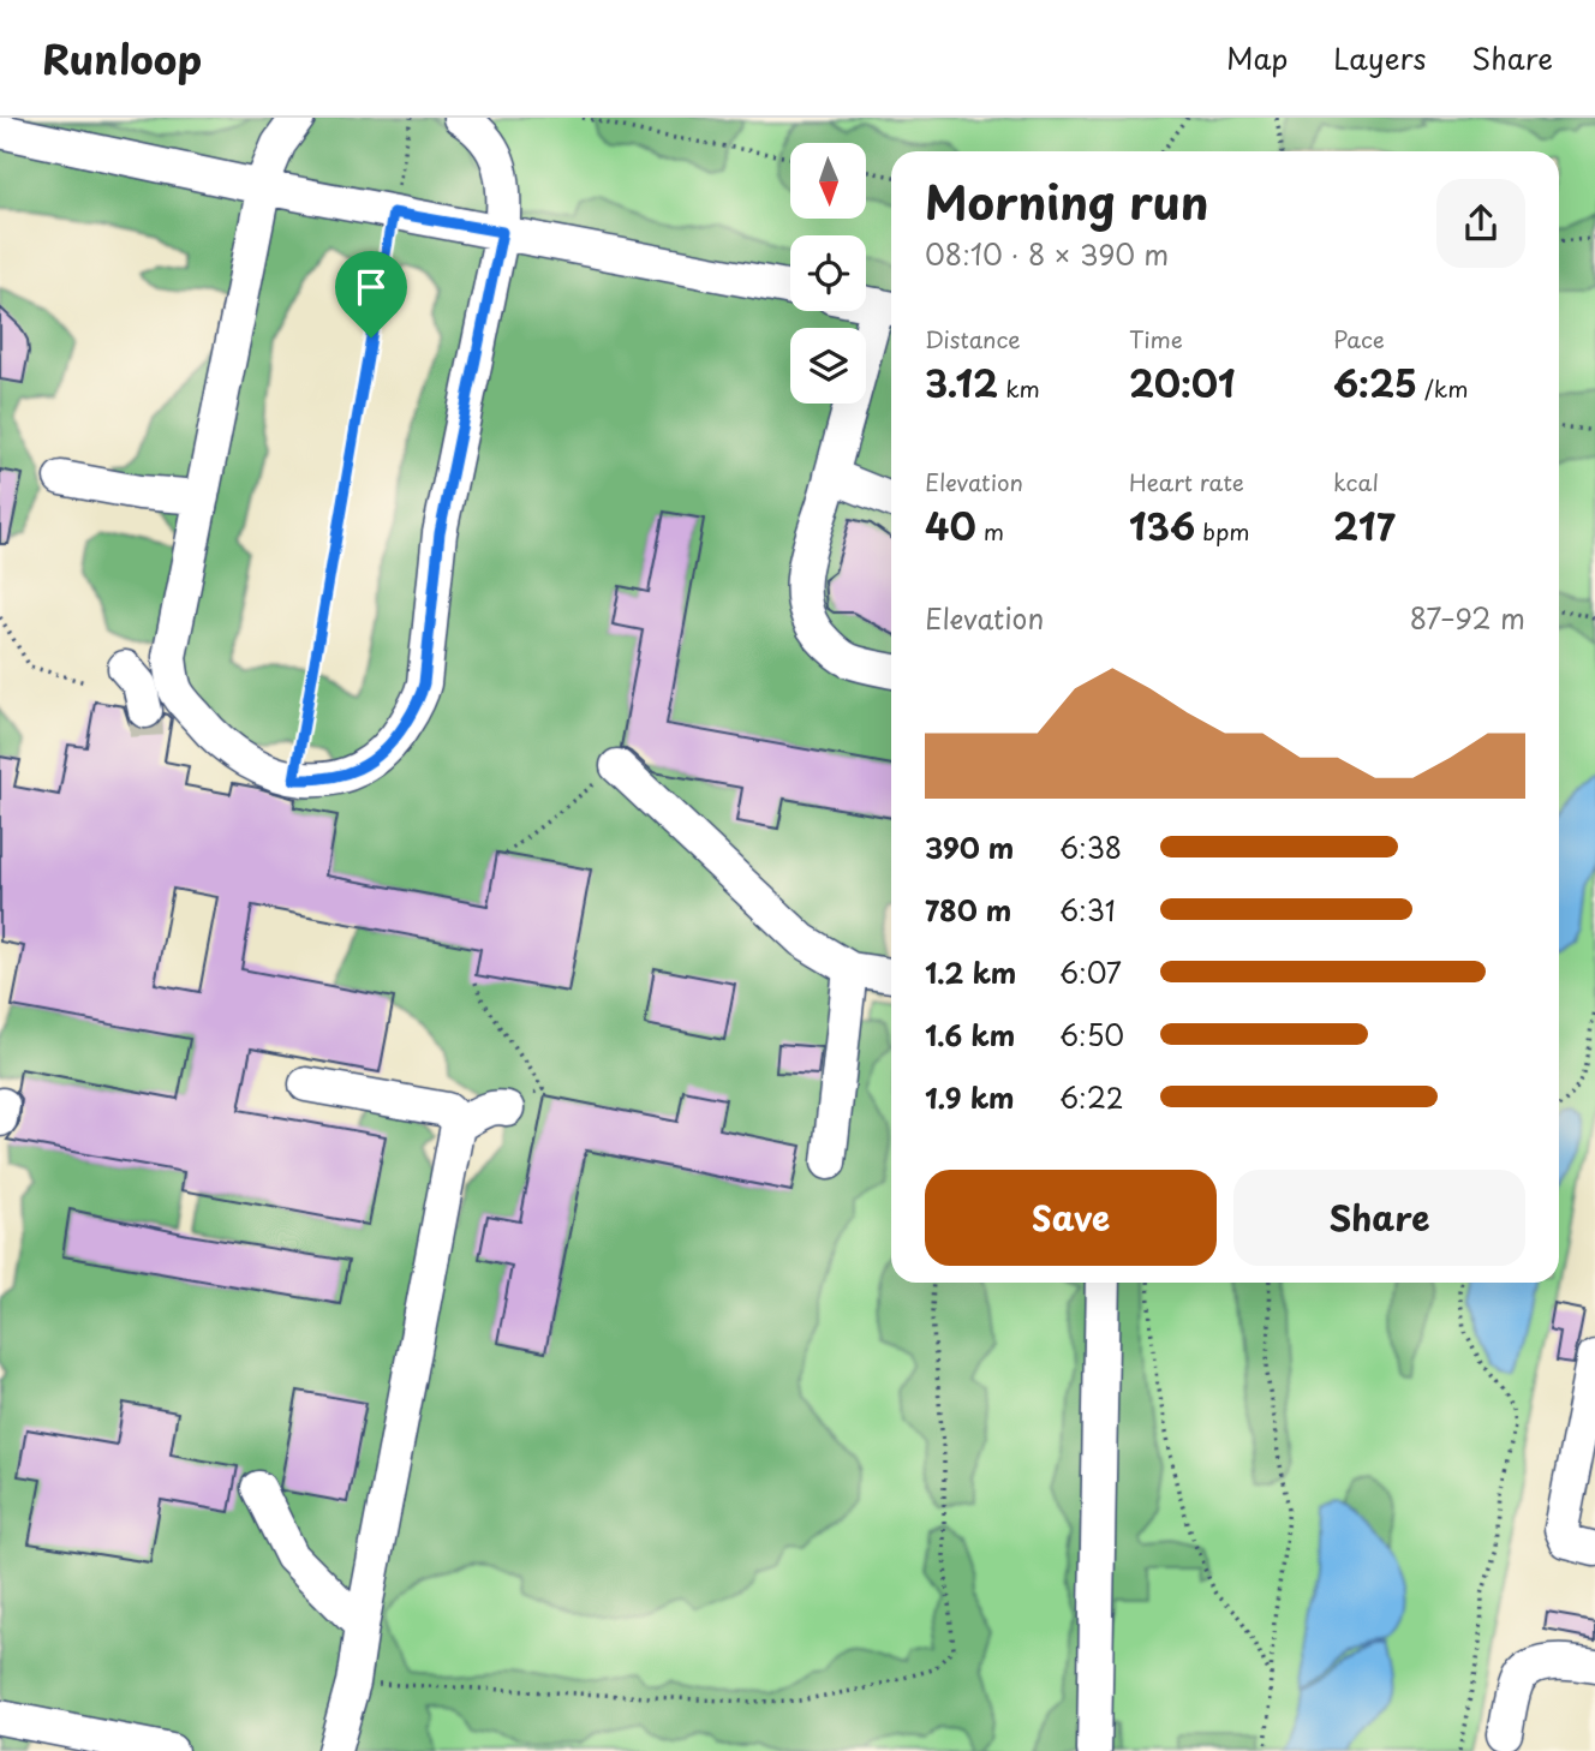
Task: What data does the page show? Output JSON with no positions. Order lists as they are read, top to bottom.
{
  "north": "bottom",
  "page": {
    "header": "Runloop",
    "nav": ["Map", "Layers", "Share"],
    "heading": ["Morning run", "08:10 · 8 × 390 m"],
    "stats": [
      ["Distance", "3.12 km"],
      ["Time", "20:01"],
      ["Pace", "6:25 /km"],
      ["Elevation", "40 m"],
      ["Heart rate", "136 bpm"],
      ["kcal", "217"]
    ],
    "chart": ["Elevation", "87–92 m"],
    "list": [
      {
        "name": "390 m",
        "note": "6:38"
      },
      {
        "name": "780 m",
        "note": "6:31"
      },
      {
        "name": "1.2 km",
        "note": "6:07"
      },
      {
        "name": "1.6 km",
        "note": "6:50"
      },
      {
        "name": "1.9 km",
        "note": "6:22"
      }
    ],
    "buttons": ["Save", "Share"]
  }
}
